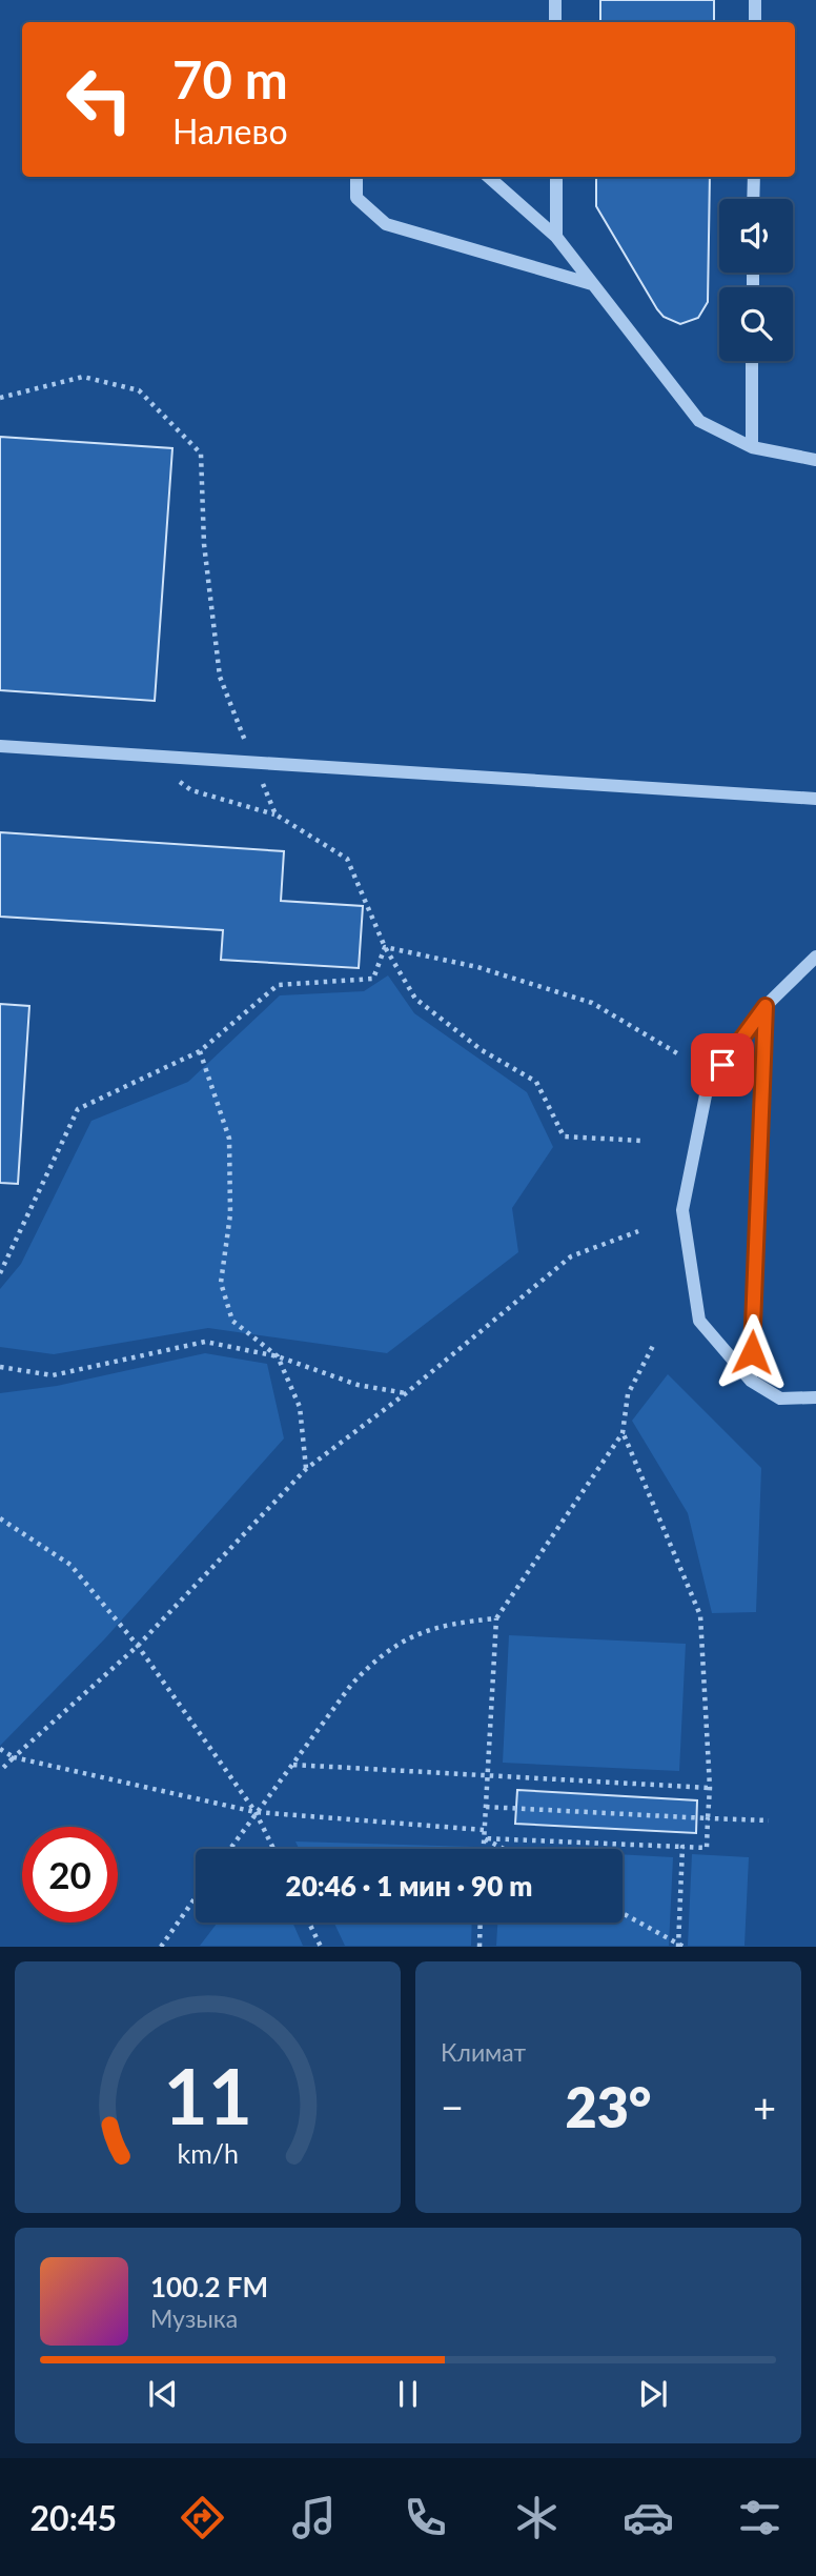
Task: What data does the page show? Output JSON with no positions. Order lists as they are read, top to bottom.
{
  "page": {
    "turn": ["70 m", "Налево"],
    "limit": "20",
    "trip": "20:46 · 1 мин · 90 m",
    "tile": "Климат",
    "heat": ["−", "23°", "+"],
    "song": ["100.2 FM", "Музыка"],
    "tabs": "20:45",
    "gauge": ["11", "km/h"]
  }
}
